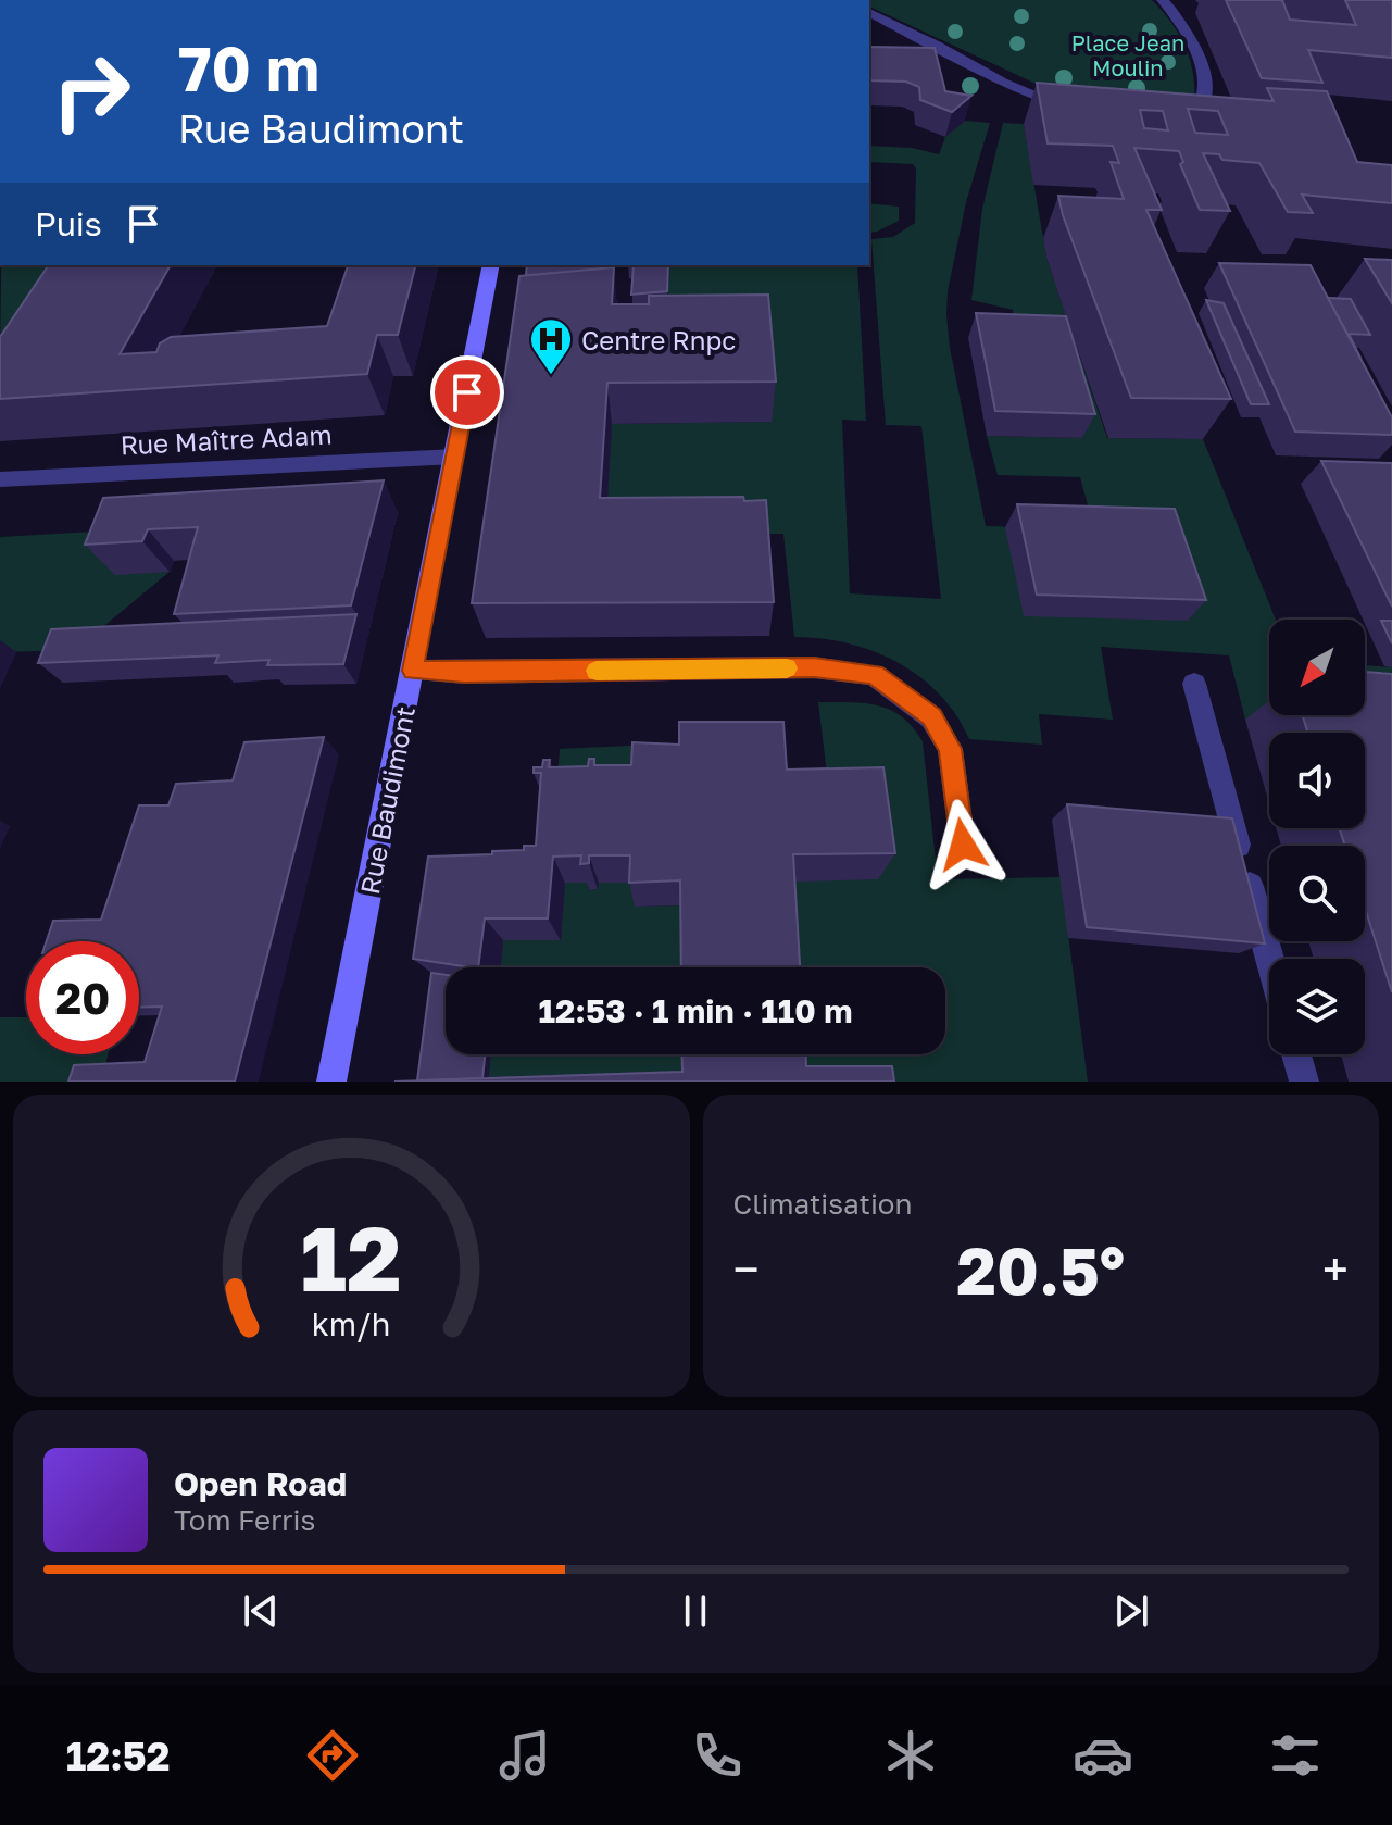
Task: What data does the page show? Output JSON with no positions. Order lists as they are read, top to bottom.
{
  "streets": {
    "street": ["Rue Maître Adam", "Rue Baudimont"]
  },
  "crossings": [
    ["Rue Maître Adam", "Rue Baudimont"]
  ],
  "parks": ["Place Jean Moulin"],
  "places": {
    "hospital": ["Centre Rnpc"]
  },
  "north": "bottom left",
  "page": {
    "turn": ["70 m", "Rue Baudimont"],
    "then": "Puis",
    "limit": "20",
    "trip": "12:53 · 1 min · 110 m",
    "tile": "Climatisation",
    "heat": ["−", "20.5°", "+"],
    "song": ["Open Road", "Tom Ferris"],
    "tabs": "12:52",
    "gauge": ["12", "km/h"]
  }
}
